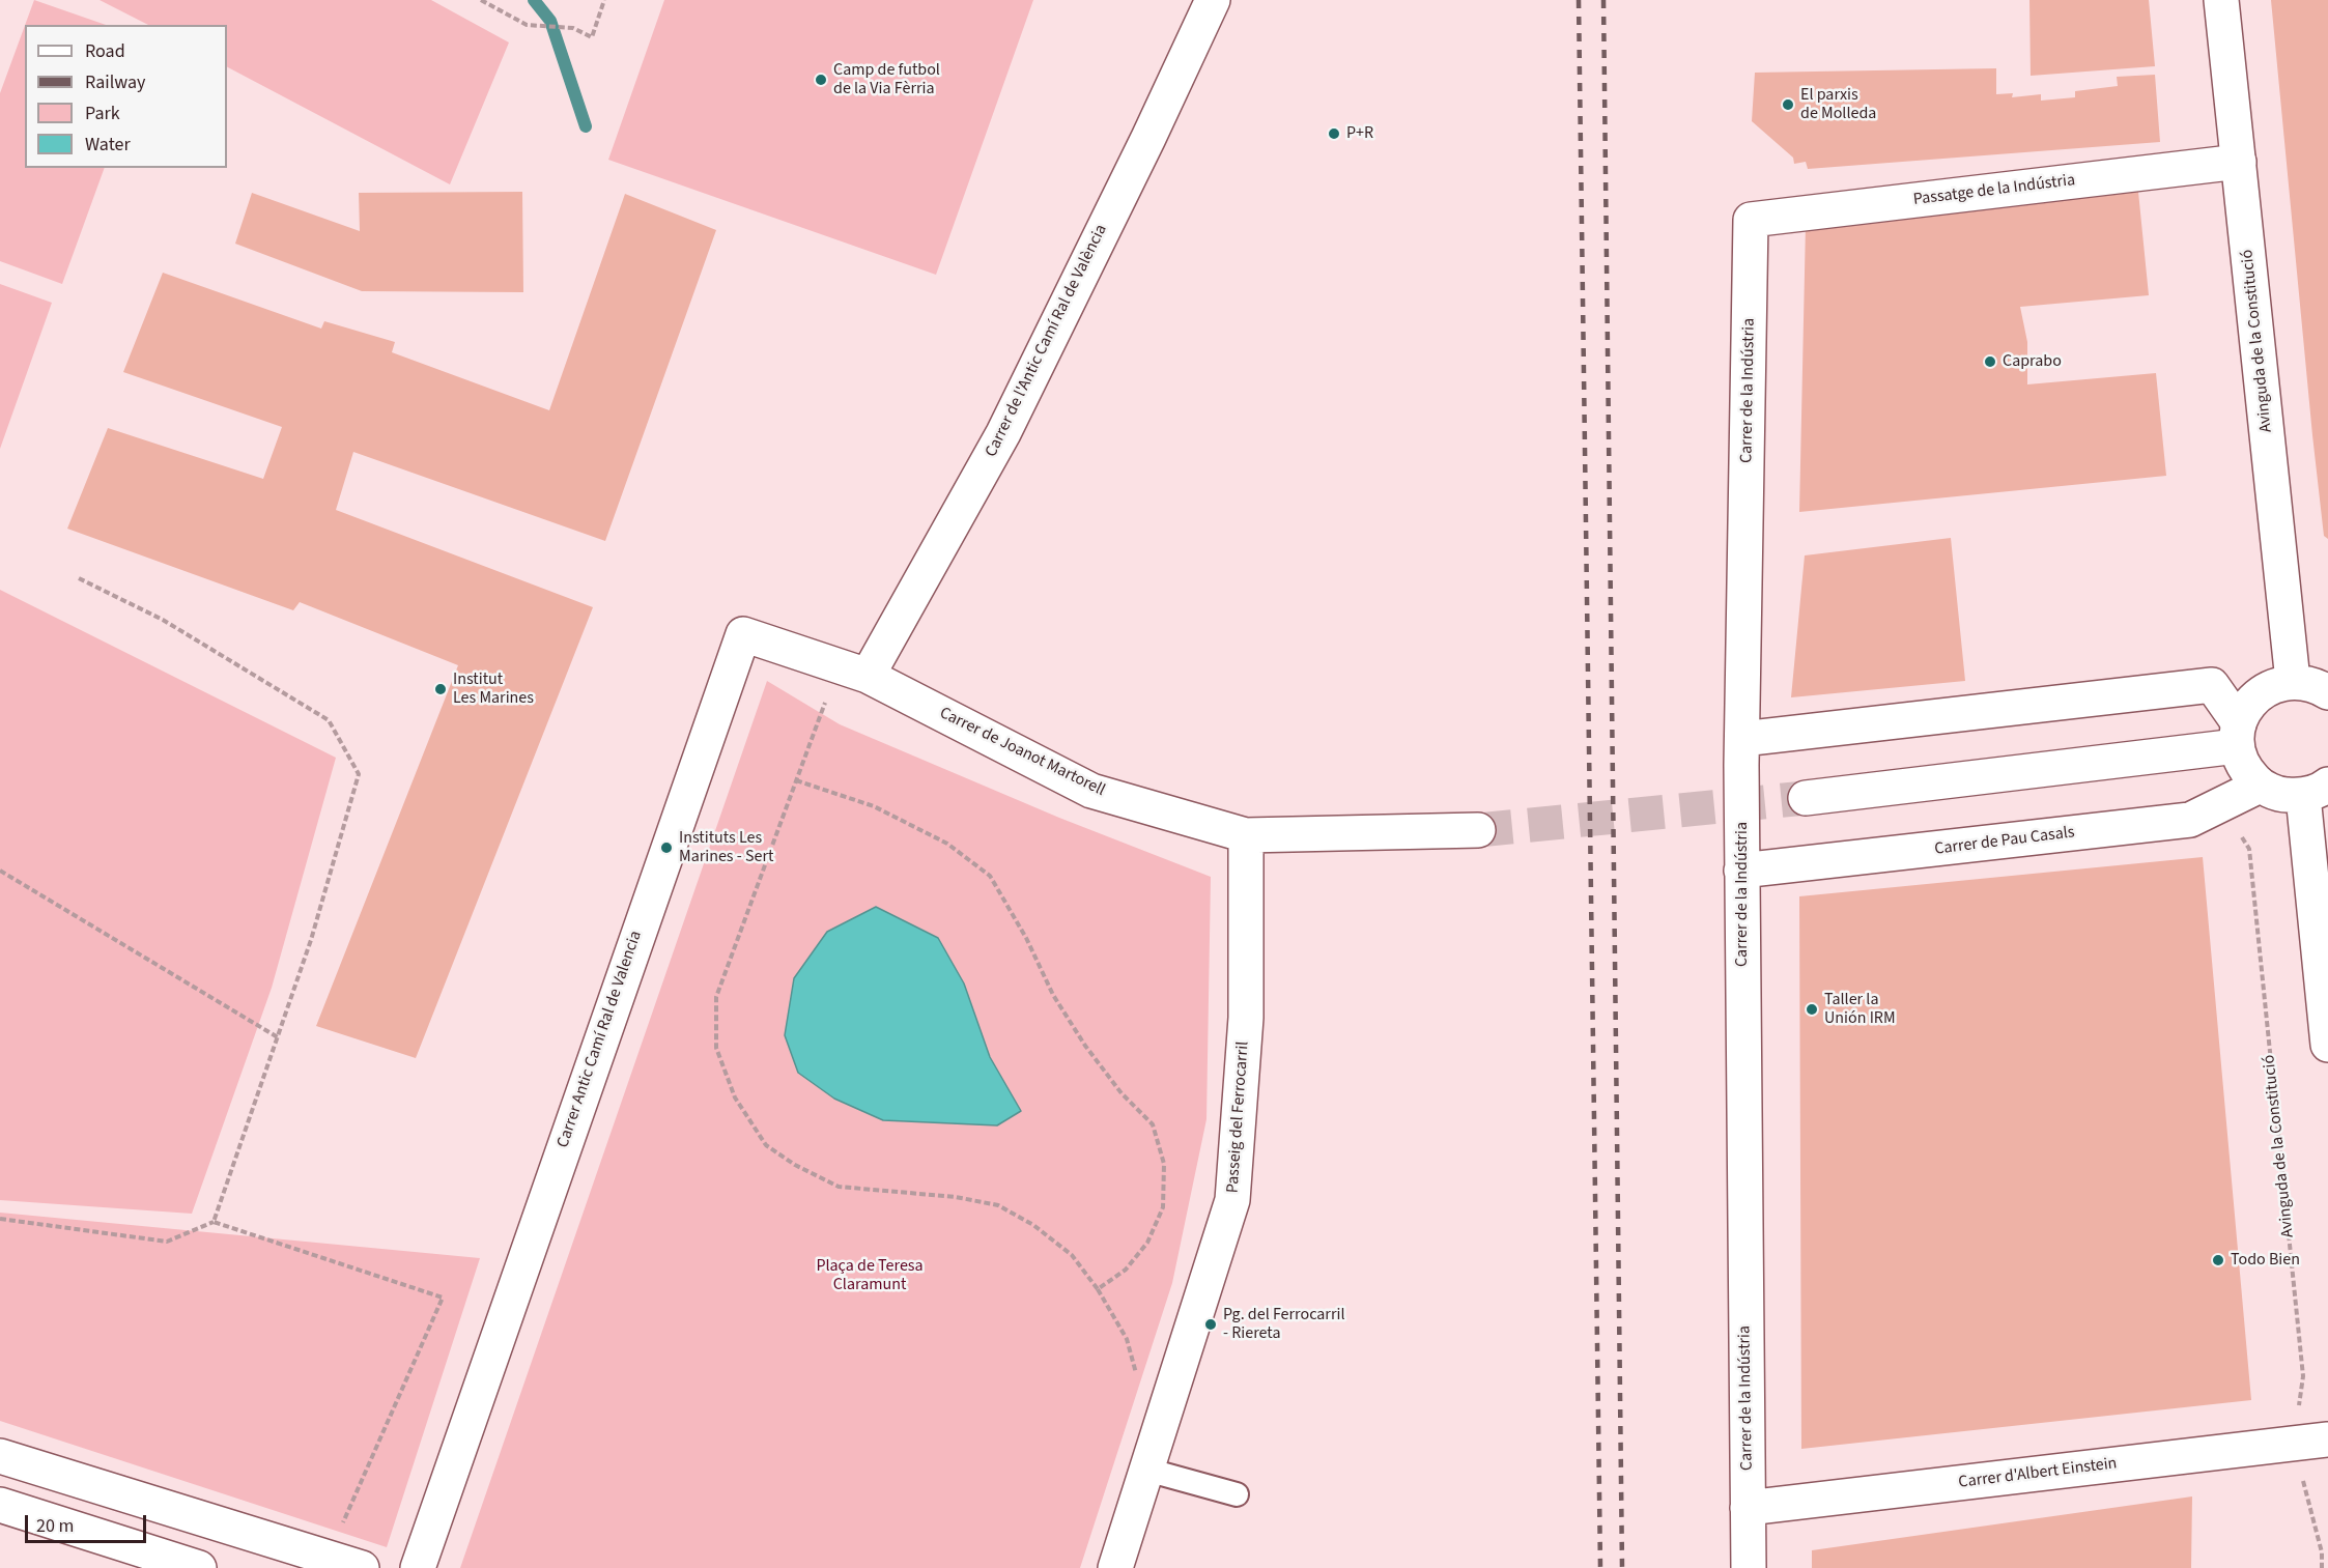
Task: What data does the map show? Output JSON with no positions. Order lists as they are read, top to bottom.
{
  "streets": {
    "street": [
      "Passatge de la Indústria",
      "Carrer de l'Antic Camí Ral de València",
      "Avinguda de la Constitució",
      "Carrer de la Indústria",
      "Carrer de Joanot Martorell",
      "Carrer de Pau Casals",
      "Carrer Antic Camí Ral de Valencia",
      "Passeig del Ferrocarril",
      "Carrer d'Albert Einstein"
    ]
  },
  "crossings": [
    ["Passatge de la Indústria", "Avinguda de la Constitució"],
    ["Passatge de la Indústria", "Carrer de la Indústria"],
    ["Carrer de l'Antic Camí Ral de València", "Carrer de Joanot Martorell"],
    ["Carrer de l'Antic Camí Ral de València", "Carrer Antic Camí Ral de Valencia"],
    ["Avinguda de la Constitució", "Carrer de Pau Casals"],
    ["Avinguda de la Constitució", "Carrer d'Albert Einstein"],
    ["Carrer de la Indústria", "Carrer de Pau Casals"],
    ["Carrer de la Indústria", "Carrer d'Albert Einstein"],
    ["Carrer de Joanot Martorell", "Carrer Antic Camí Ral de Valencia"],
    ["Carrer de Joanot Martorell", "Passeig del Ferrocarril"]
  ],
  "parks": ["Plaça de Teresa Claramunt"],
  "places": [
    "Camp de futbol de la Via Fèrria",
    "El parxis de Molleda",
    "P+R",
    "Caprabo",
    "Institut Les Marines",
    "Instituts Les Marines - Sert",
    "Taller la Unión IRM",
    "Todo Bien",
    "Pg. del Ferrocarril - Riereta"
  ],
  "legend": [
    "Road",
    "Railway",
    "Park",
    "Water"
  ],
  "scale_bar": "20 m"
}
